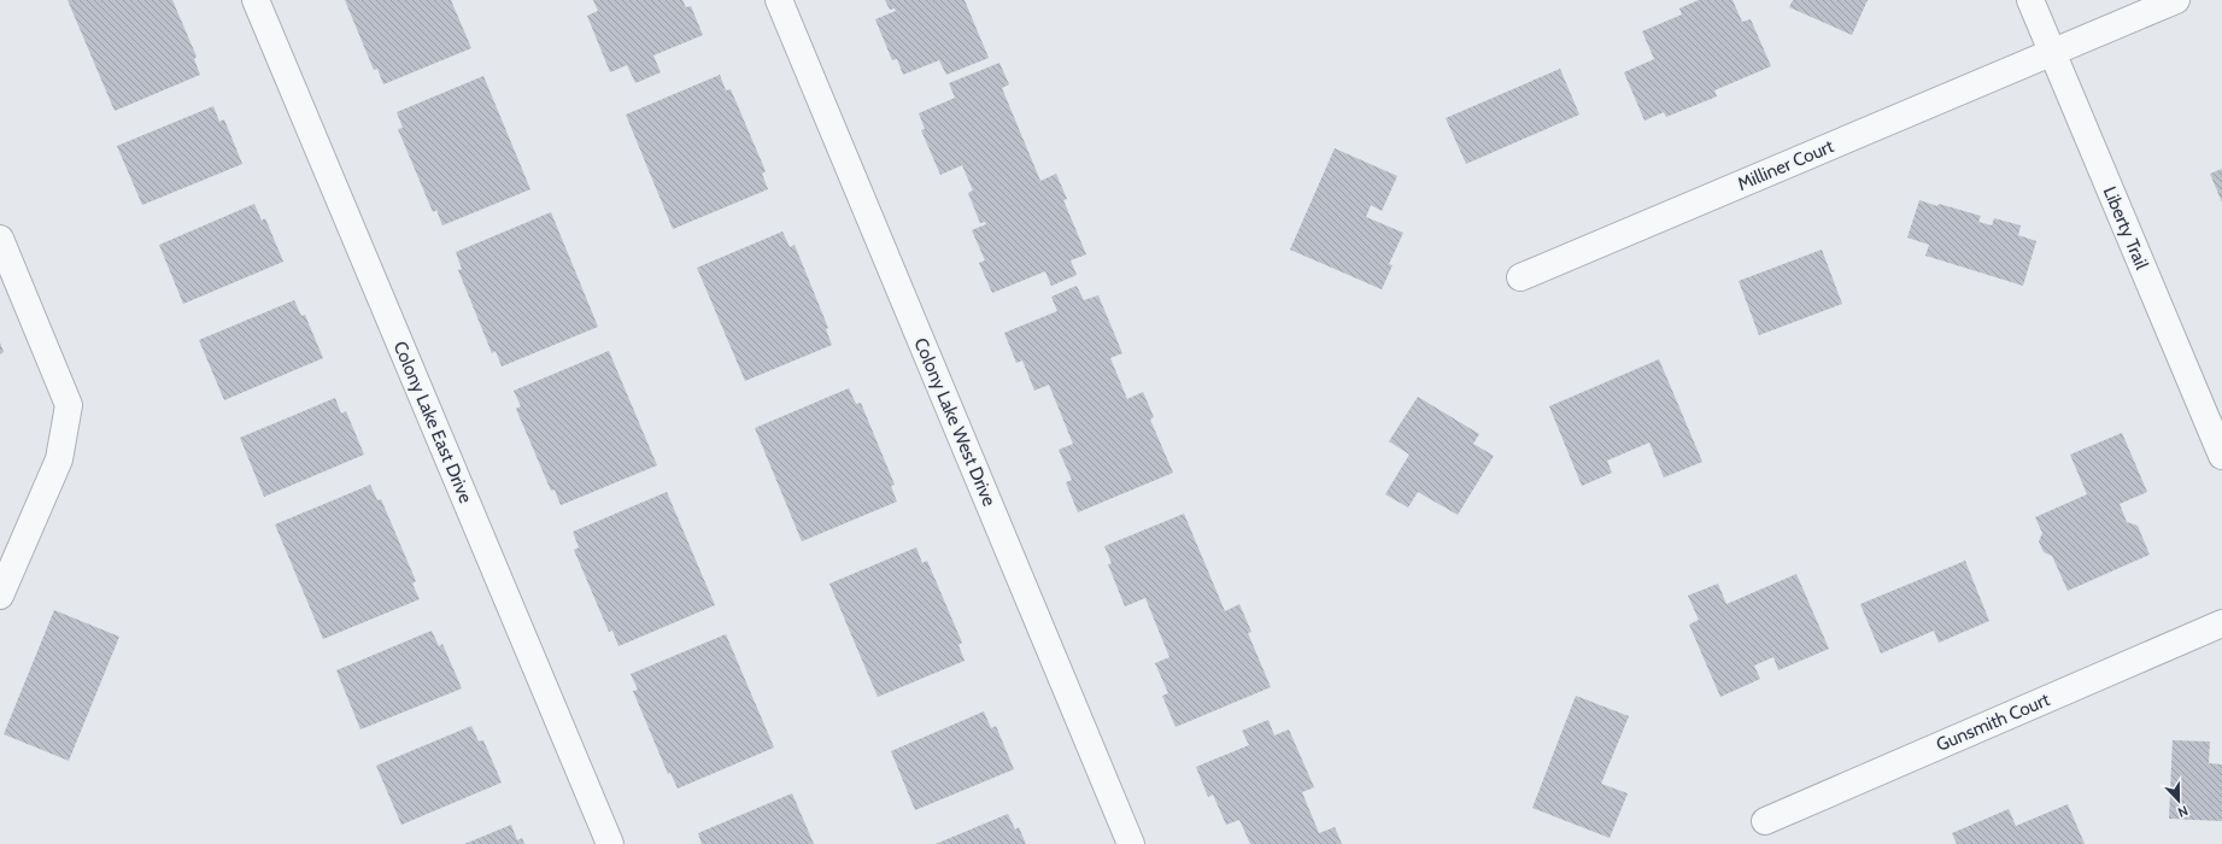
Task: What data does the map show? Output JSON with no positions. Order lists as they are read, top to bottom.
{
  "streets": {
    "street": [
      "Milliner Court",
      "Liberty Trail",
      "Colony Lake East Drive",
      "Colony Lake West Drive",
      "Gunsmith Court"
    ]
  },
  "crossings": [
    ["Milliner Court", "Liberty Trail"]
  ],
  "north": "bottom"
}
